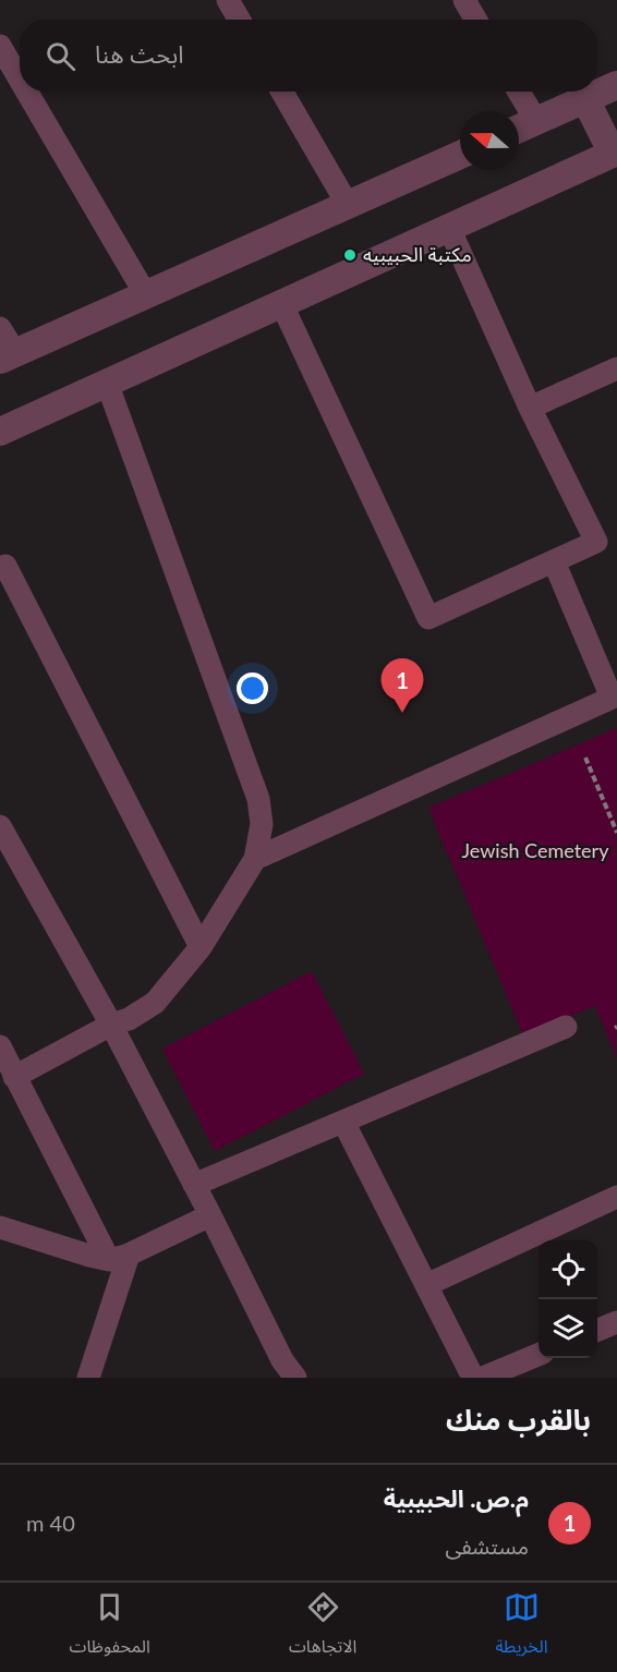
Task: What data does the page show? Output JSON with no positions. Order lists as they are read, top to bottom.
{
  "parks": ["Jewish Cemetery"],
  "places": ["مكتبة الحبيبيه"],
  "north": "left",
  "page": {
    "search": "ابحث هنا",
    "pins": "1",
    "heading": "بالقرب منك",
    "list": [
      {
        "mark": "1",
        "name": "م.ص. الحبيبية",
        "note": "مستشفى",
        "value": "40 m"
      }
    ],
    "nav": ["الخريطة", "الاتجاهات", "المحفوظات"]
  }
}
